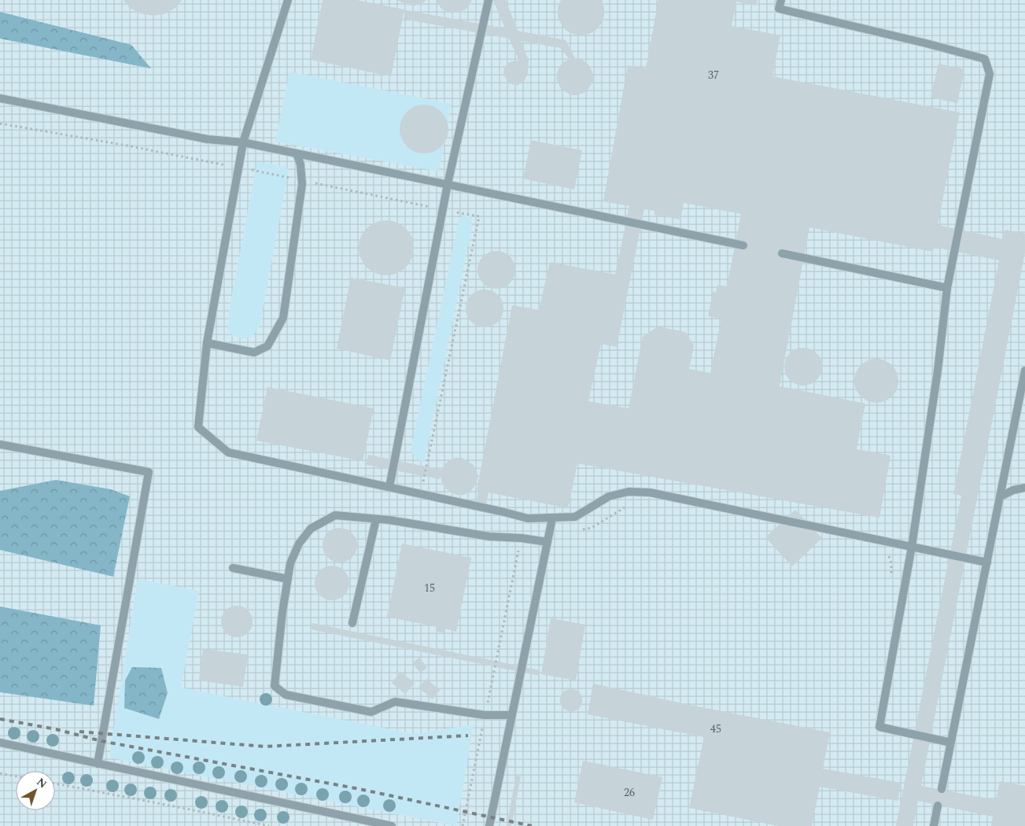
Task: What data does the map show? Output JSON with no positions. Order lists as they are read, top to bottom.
{
  "house_numbers": [
    "37",
    "15",
    "45",
    "26"
  ],
  "north": "top right"
}
